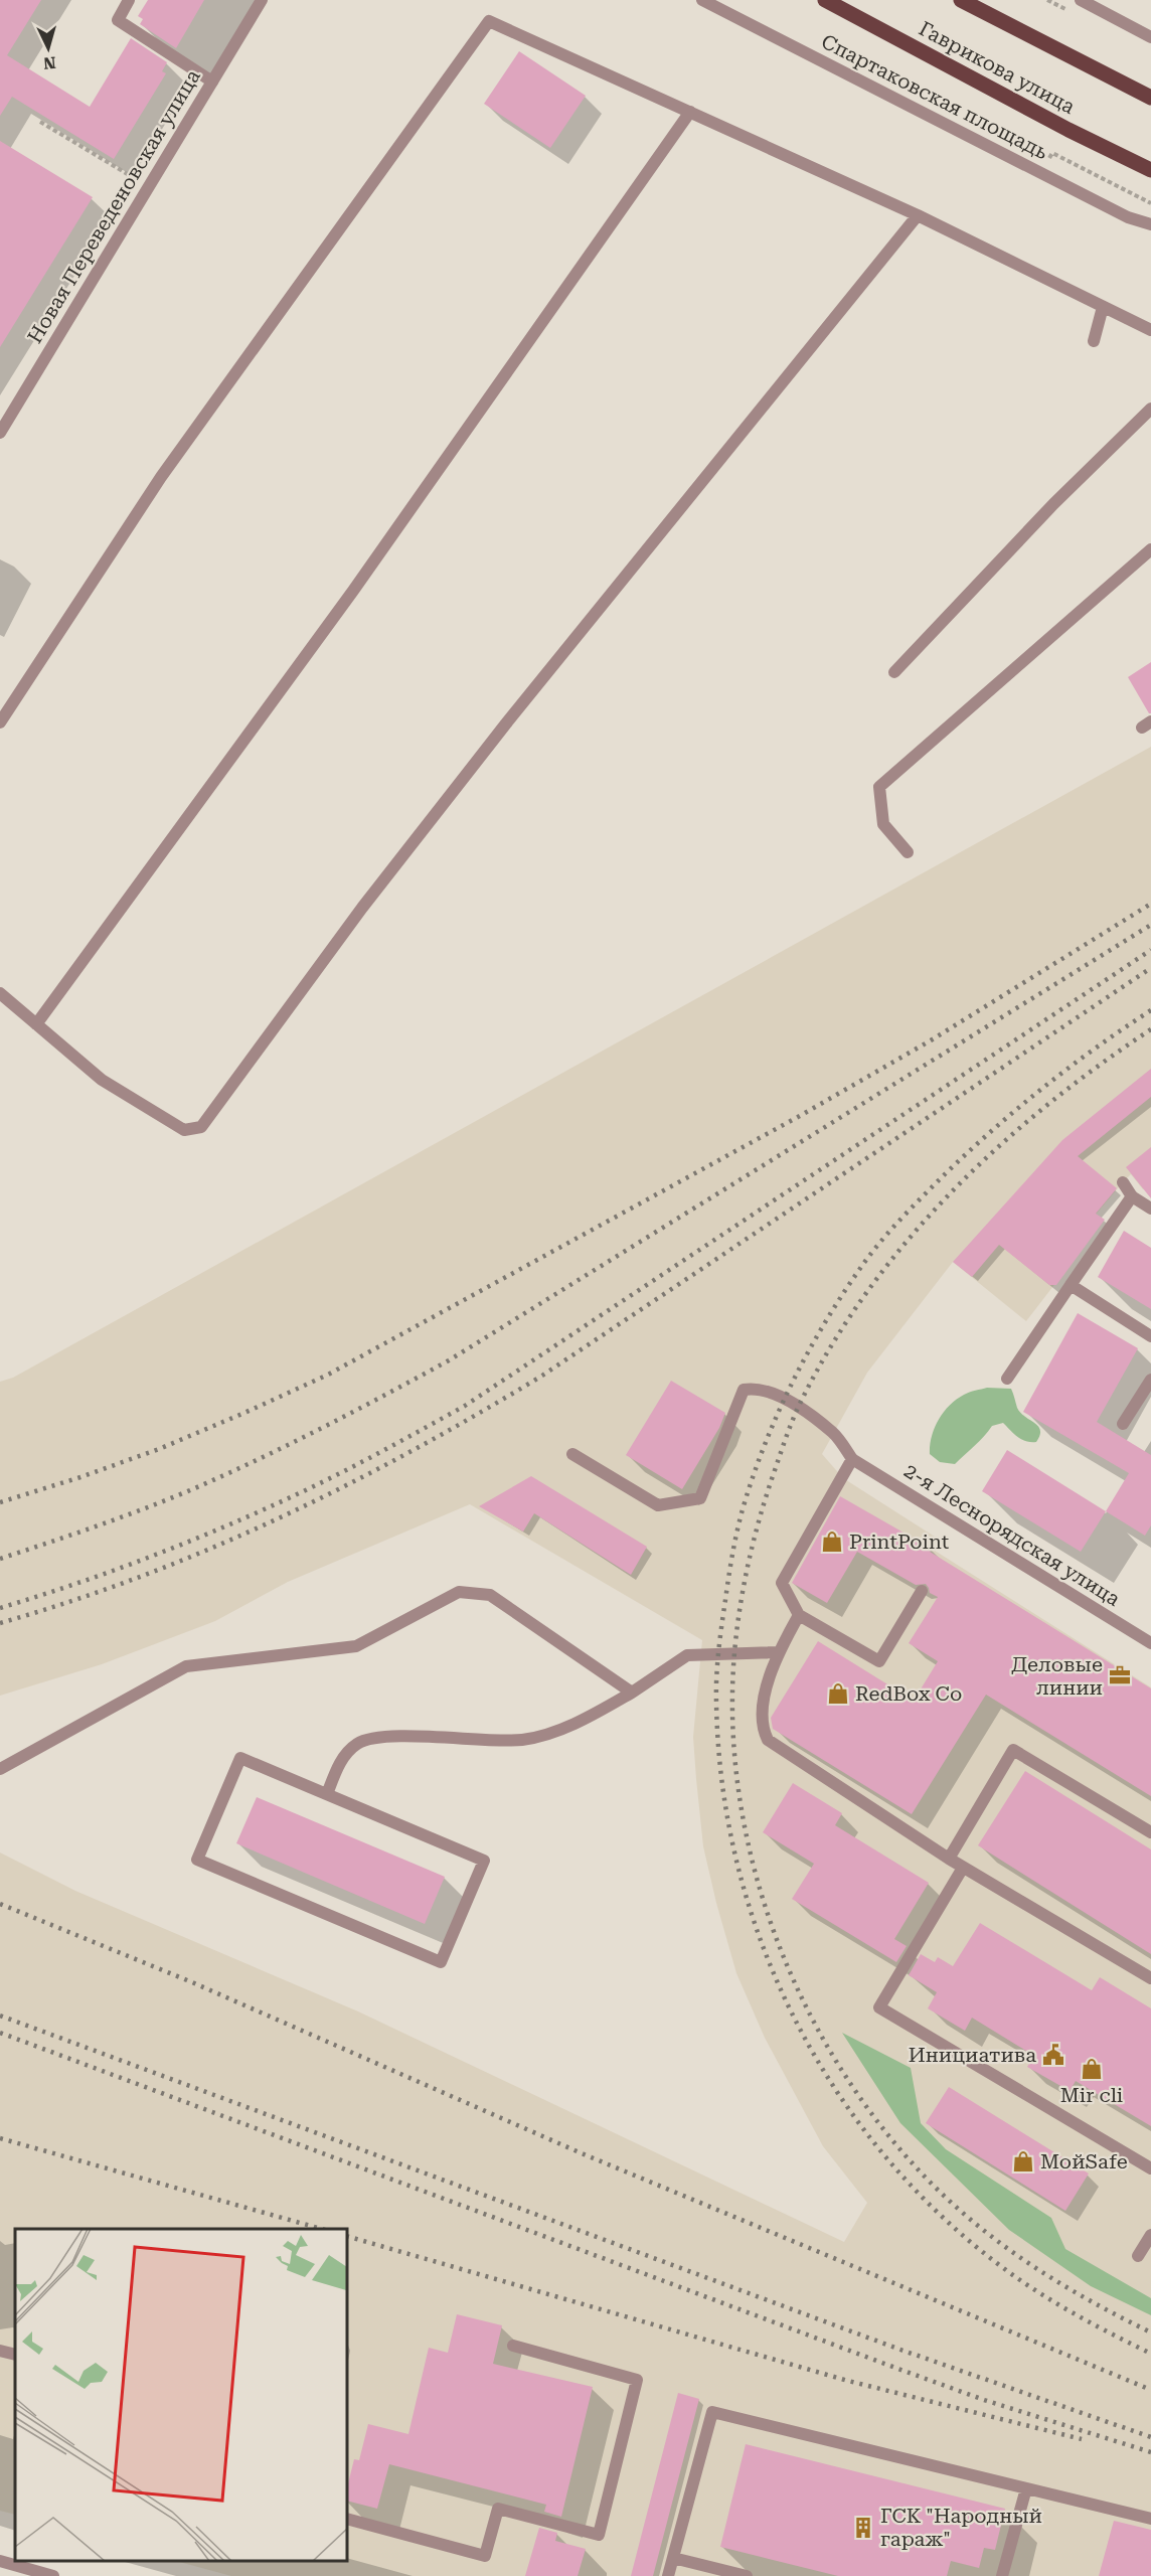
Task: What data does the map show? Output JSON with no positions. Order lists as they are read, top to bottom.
{
  "streets": {
    "main road": ["Гаврикова улица"],
    "street": ["Спартаковская площадь", "Новая Переведеновская улица", "2-я Леснорядская улица"]
  },
  "places": {
    "shop": [
      "PrintPoint",
      "RedBox Co",
      "Mir cli",
      "МойSafe"
    ],
    "office": ["Деловые линии"],
    "public building": ["Инициатива"],
    "building": ["ГСК \"Народный гараж\""]
  },
  "north": "bottom"
}
